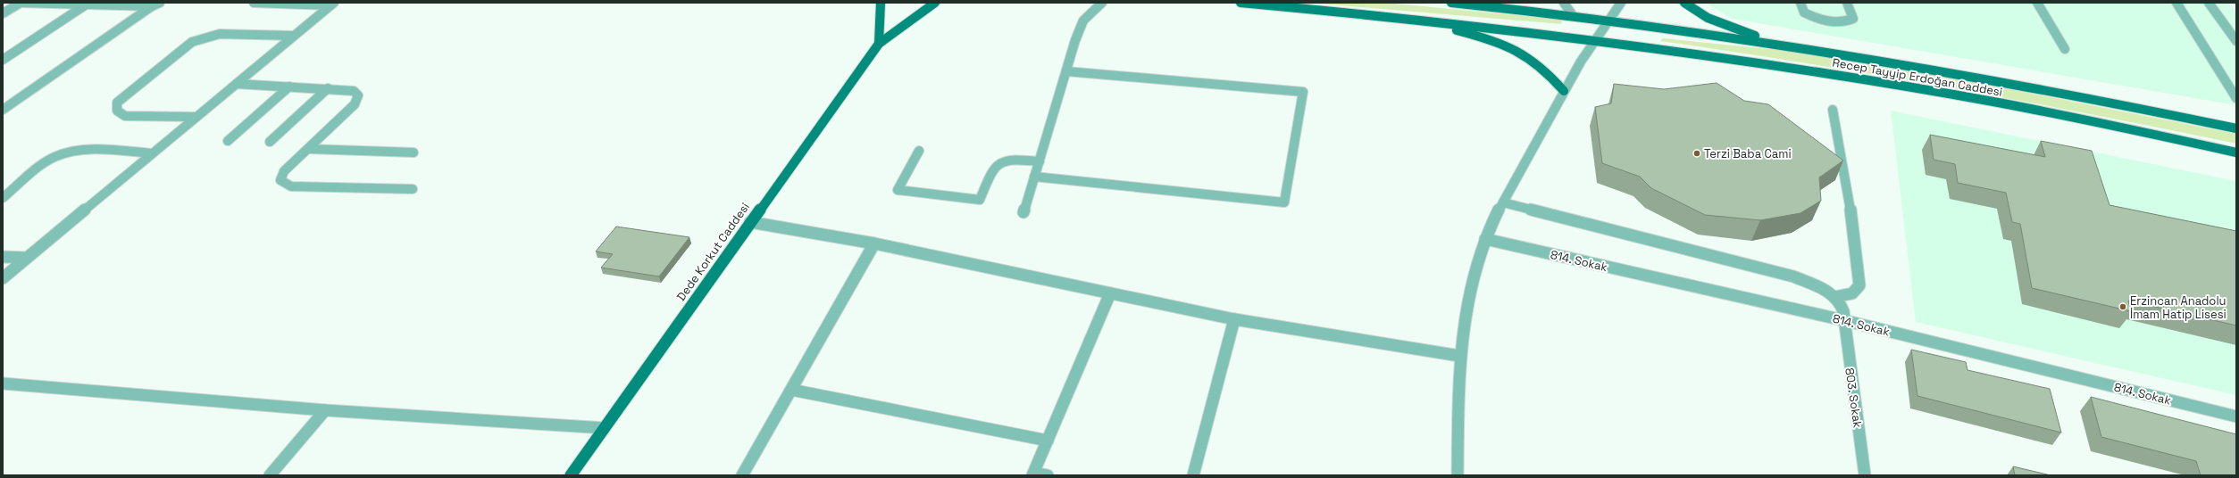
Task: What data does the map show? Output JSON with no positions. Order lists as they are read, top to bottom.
{
  "streets": {
    "main road": ["Recep Tayyip Erdoğan Caddesi", "Dede Korkut Caddesi"],
    "street": ["814. Sokak", "803. Sokak"]
  },
  "crossings": [
    ["814. Sokak", "803. Sokak"]
  ],
  "places": ["Terzi Baba Cami", "Erzincan Anadolu İmam Hatip Lisesi"]
}
